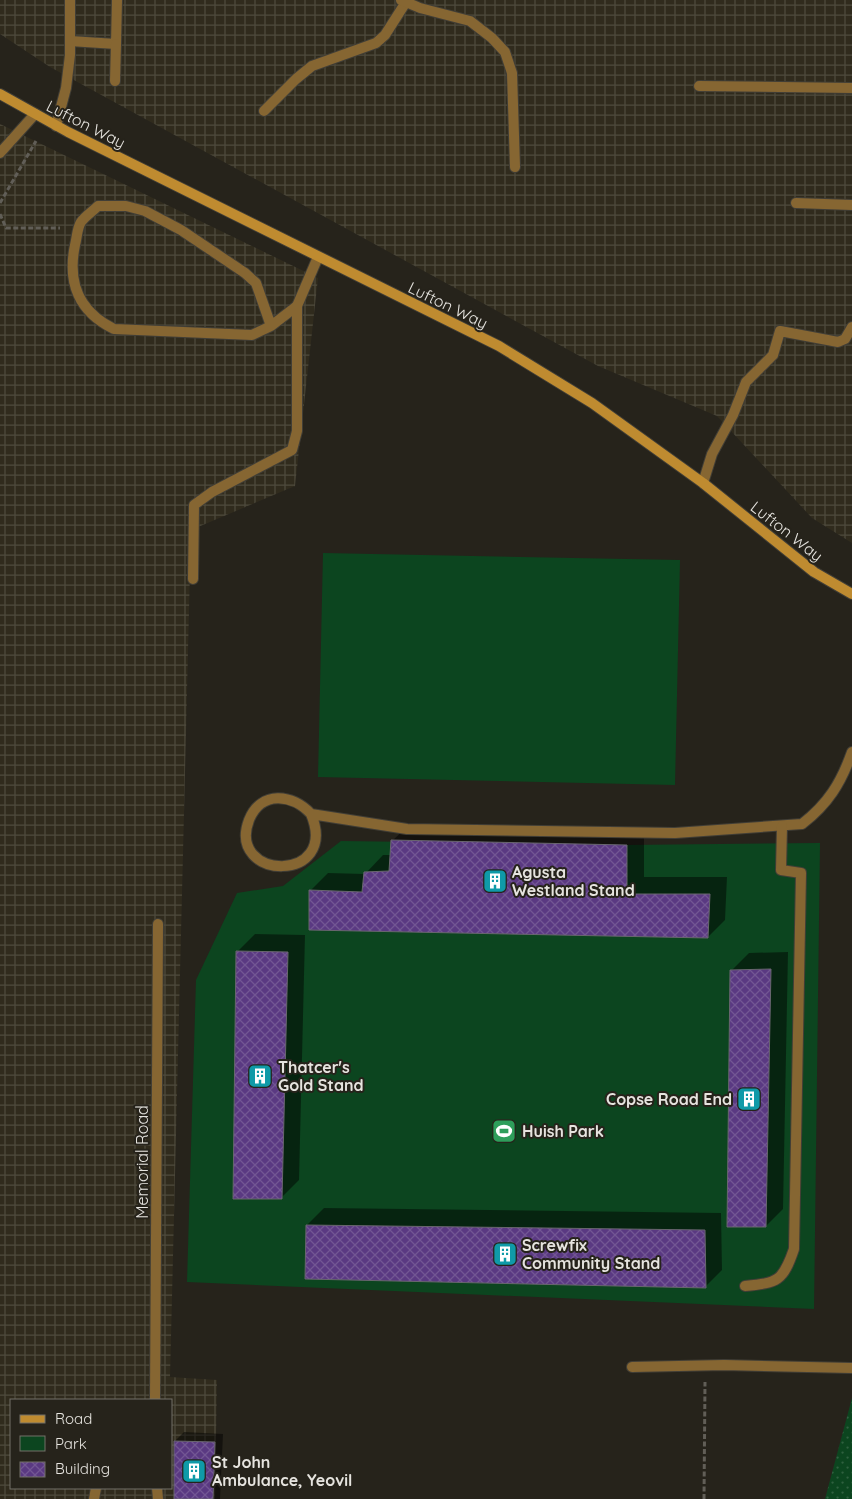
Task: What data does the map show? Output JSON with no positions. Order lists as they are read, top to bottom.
{
  "streets": {
    "street": ["Lufton Way", "Memorial Road"]
  },
  "places": {
    "building": [
      "Agusta Westland Stand",
      "Thatcer's Gold Stand",
      "Copse Road End",
      "Screwfix Community Stand",
      "St John Ambulance, Yeovil"
    ],
    "sports": ["Huish Park"]
  },
  "legend": ["Road", "Park", "Building"]
}
